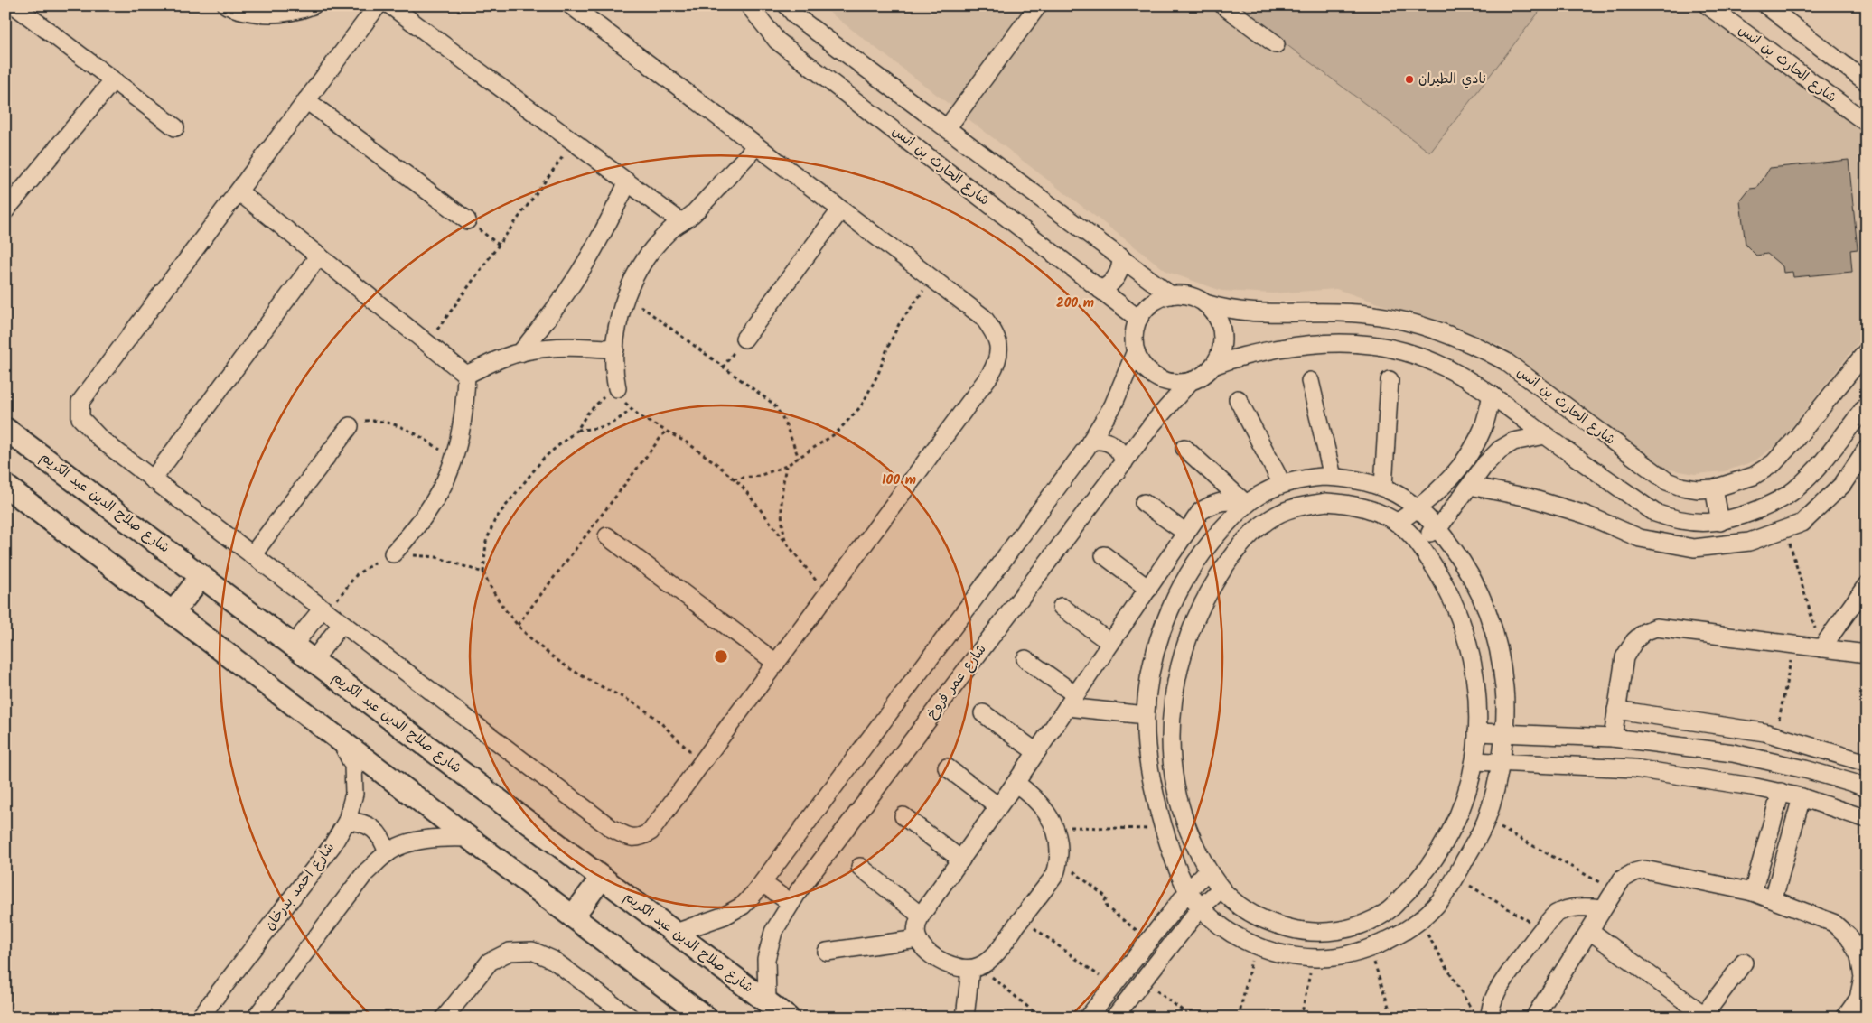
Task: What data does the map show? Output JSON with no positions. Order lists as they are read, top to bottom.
{
  "streets": {
    "main road": ["شارع صلاح الدين عبد الكريم"],
    "street": ["شارع الحارث بن انس", "شارع عمر فروخ", "شارع احمد بدرخان"]
  },
  "crossings": [
    ["شارع الحارث بن انس", "شارع عمر فروخ"],
    ["شارع صلاح الدين عبد الكريم", "شارع عمر فروخ"]
  ],
  "places": ["نادي الطيران"],
  "rings": ["200 m", "100 m"]
}
